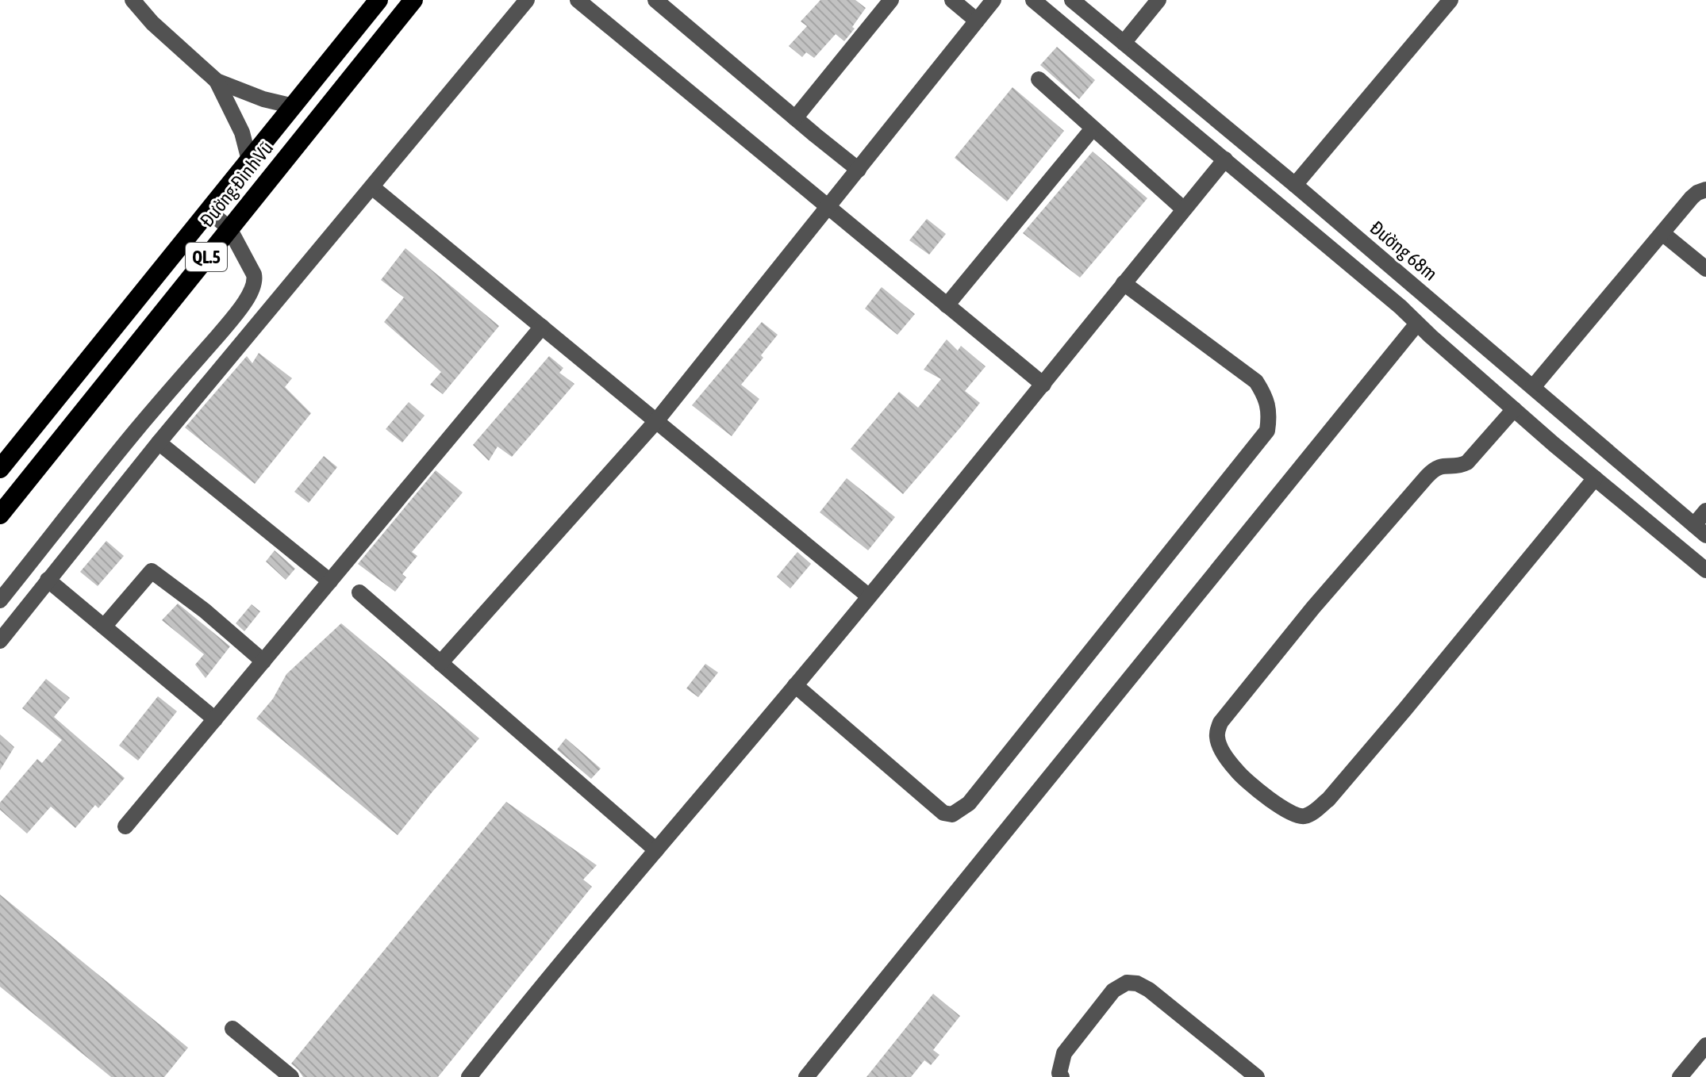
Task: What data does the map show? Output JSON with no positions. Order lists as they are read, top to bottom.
{
  "streets": {
    "highway": ["Đường Đình Vũ", "QL.5"],
    "street": ["Đường 68m"]
  }
}
